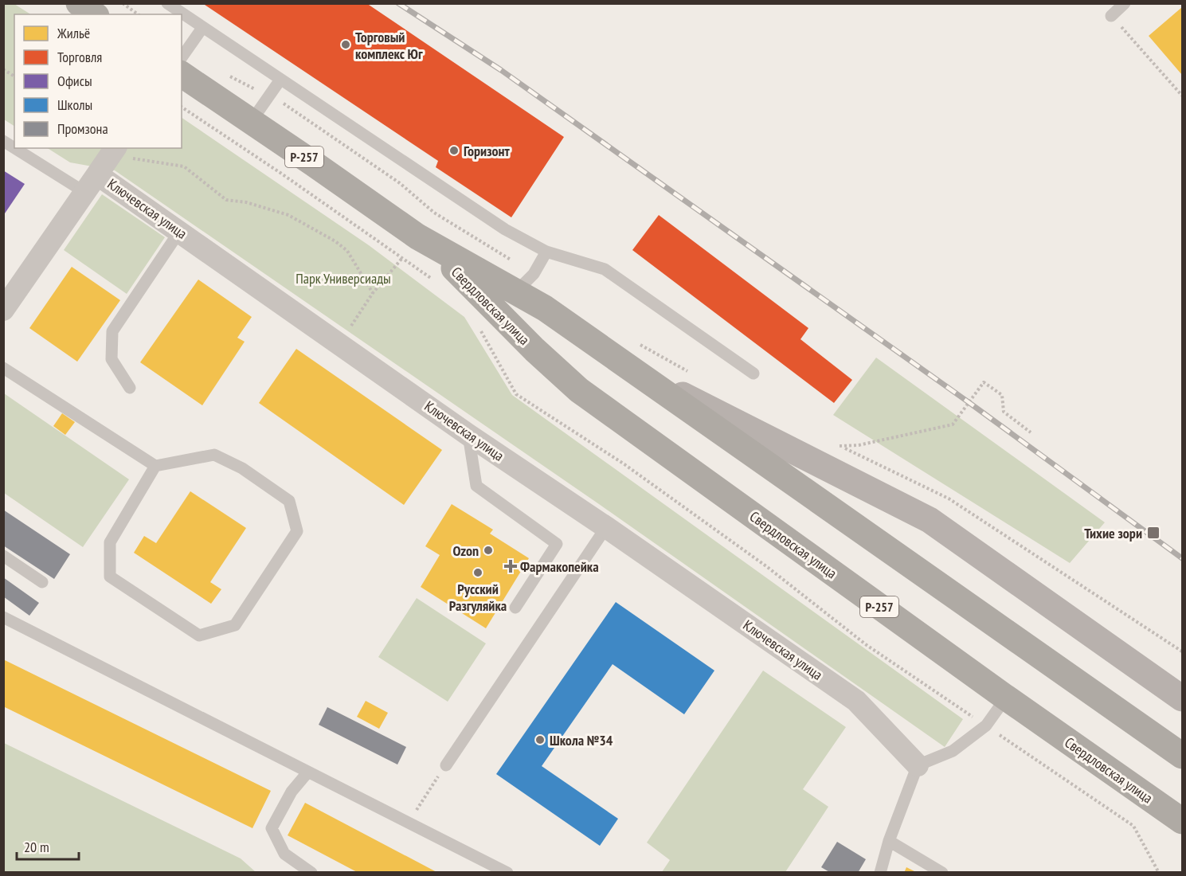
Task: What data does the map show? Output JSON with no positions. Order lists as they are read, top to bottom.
{
  "streets": {
    "highway": ["Р-257", "Свердловская улица"],
    "street": ["Ключевская улица"]
  },
  "parks": ["Парк Универсиады"],
  "places": {
    "other": [
      "Торговый комплекс Юг",
      "Горизонт",
      "Ozon",
      "Русский Разгуляйка",
      "Школа №34"
    ],
    "transit": ["Тихие зори"],
    "health": ["Фармакопейка"]
  },
  "legend": [
    "Жильё",
    "Торговля",
    "Офисы",
    "Школы",
    "Промзона"
  ],
  "scale_bar": "20 m"
}
